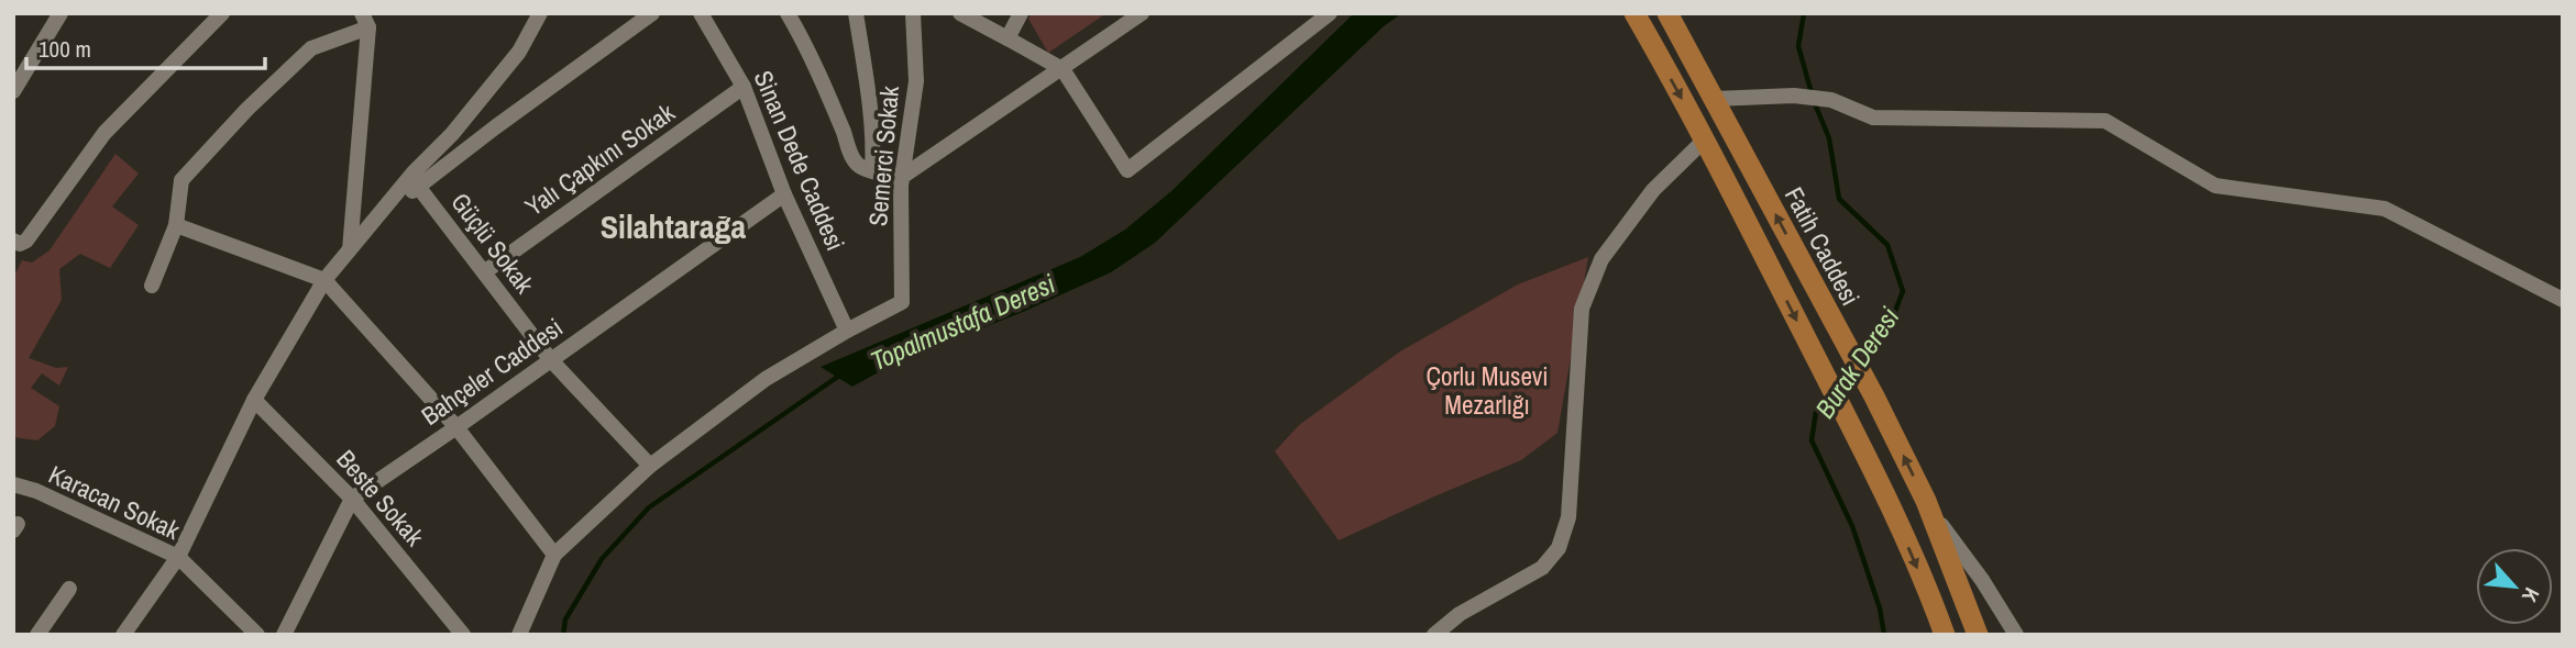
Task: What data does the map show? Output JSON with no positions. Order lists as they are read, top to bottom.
{
  "streets": {
    "main road": ["Fatih Caddesi"],
    "street": [
      "Semerci Sokak",
      "Yalı Çapkını Sokak",
      "Sinan Dede Caddesi",
      "Güçlü Sokak",
      "Bahçeler Caddesi",
      "Beste Sokak",
      "Karacan Sokak"
    ]
  },
  "crossings": [
    ["Semerci Sokak", "Sinan Dede Caddesi"],
    ["Yalı Çapkını Sokak", "Sinan Dede Caddesi"],
    ["Yalı Çapkını Sokak", "Güçlü Sokak"],
    ["Sinan Dede Caddesi", "Bahçeler Caddesi"],
    ["Güçlü Sokak", "Bahçeler Caddesi"],
    ["Bahçeler Caddesi", "Beste Sokak"]
  ],
  "districts": ["Silahtarağa"],
  "water": ["Topalmustafa Deresi", "Burak Deresi"],
  "parks": ["Çorlu Musevi Mezarlığı"],
  "scale_bar": "100 m",
  "north": "bottom right"
}
